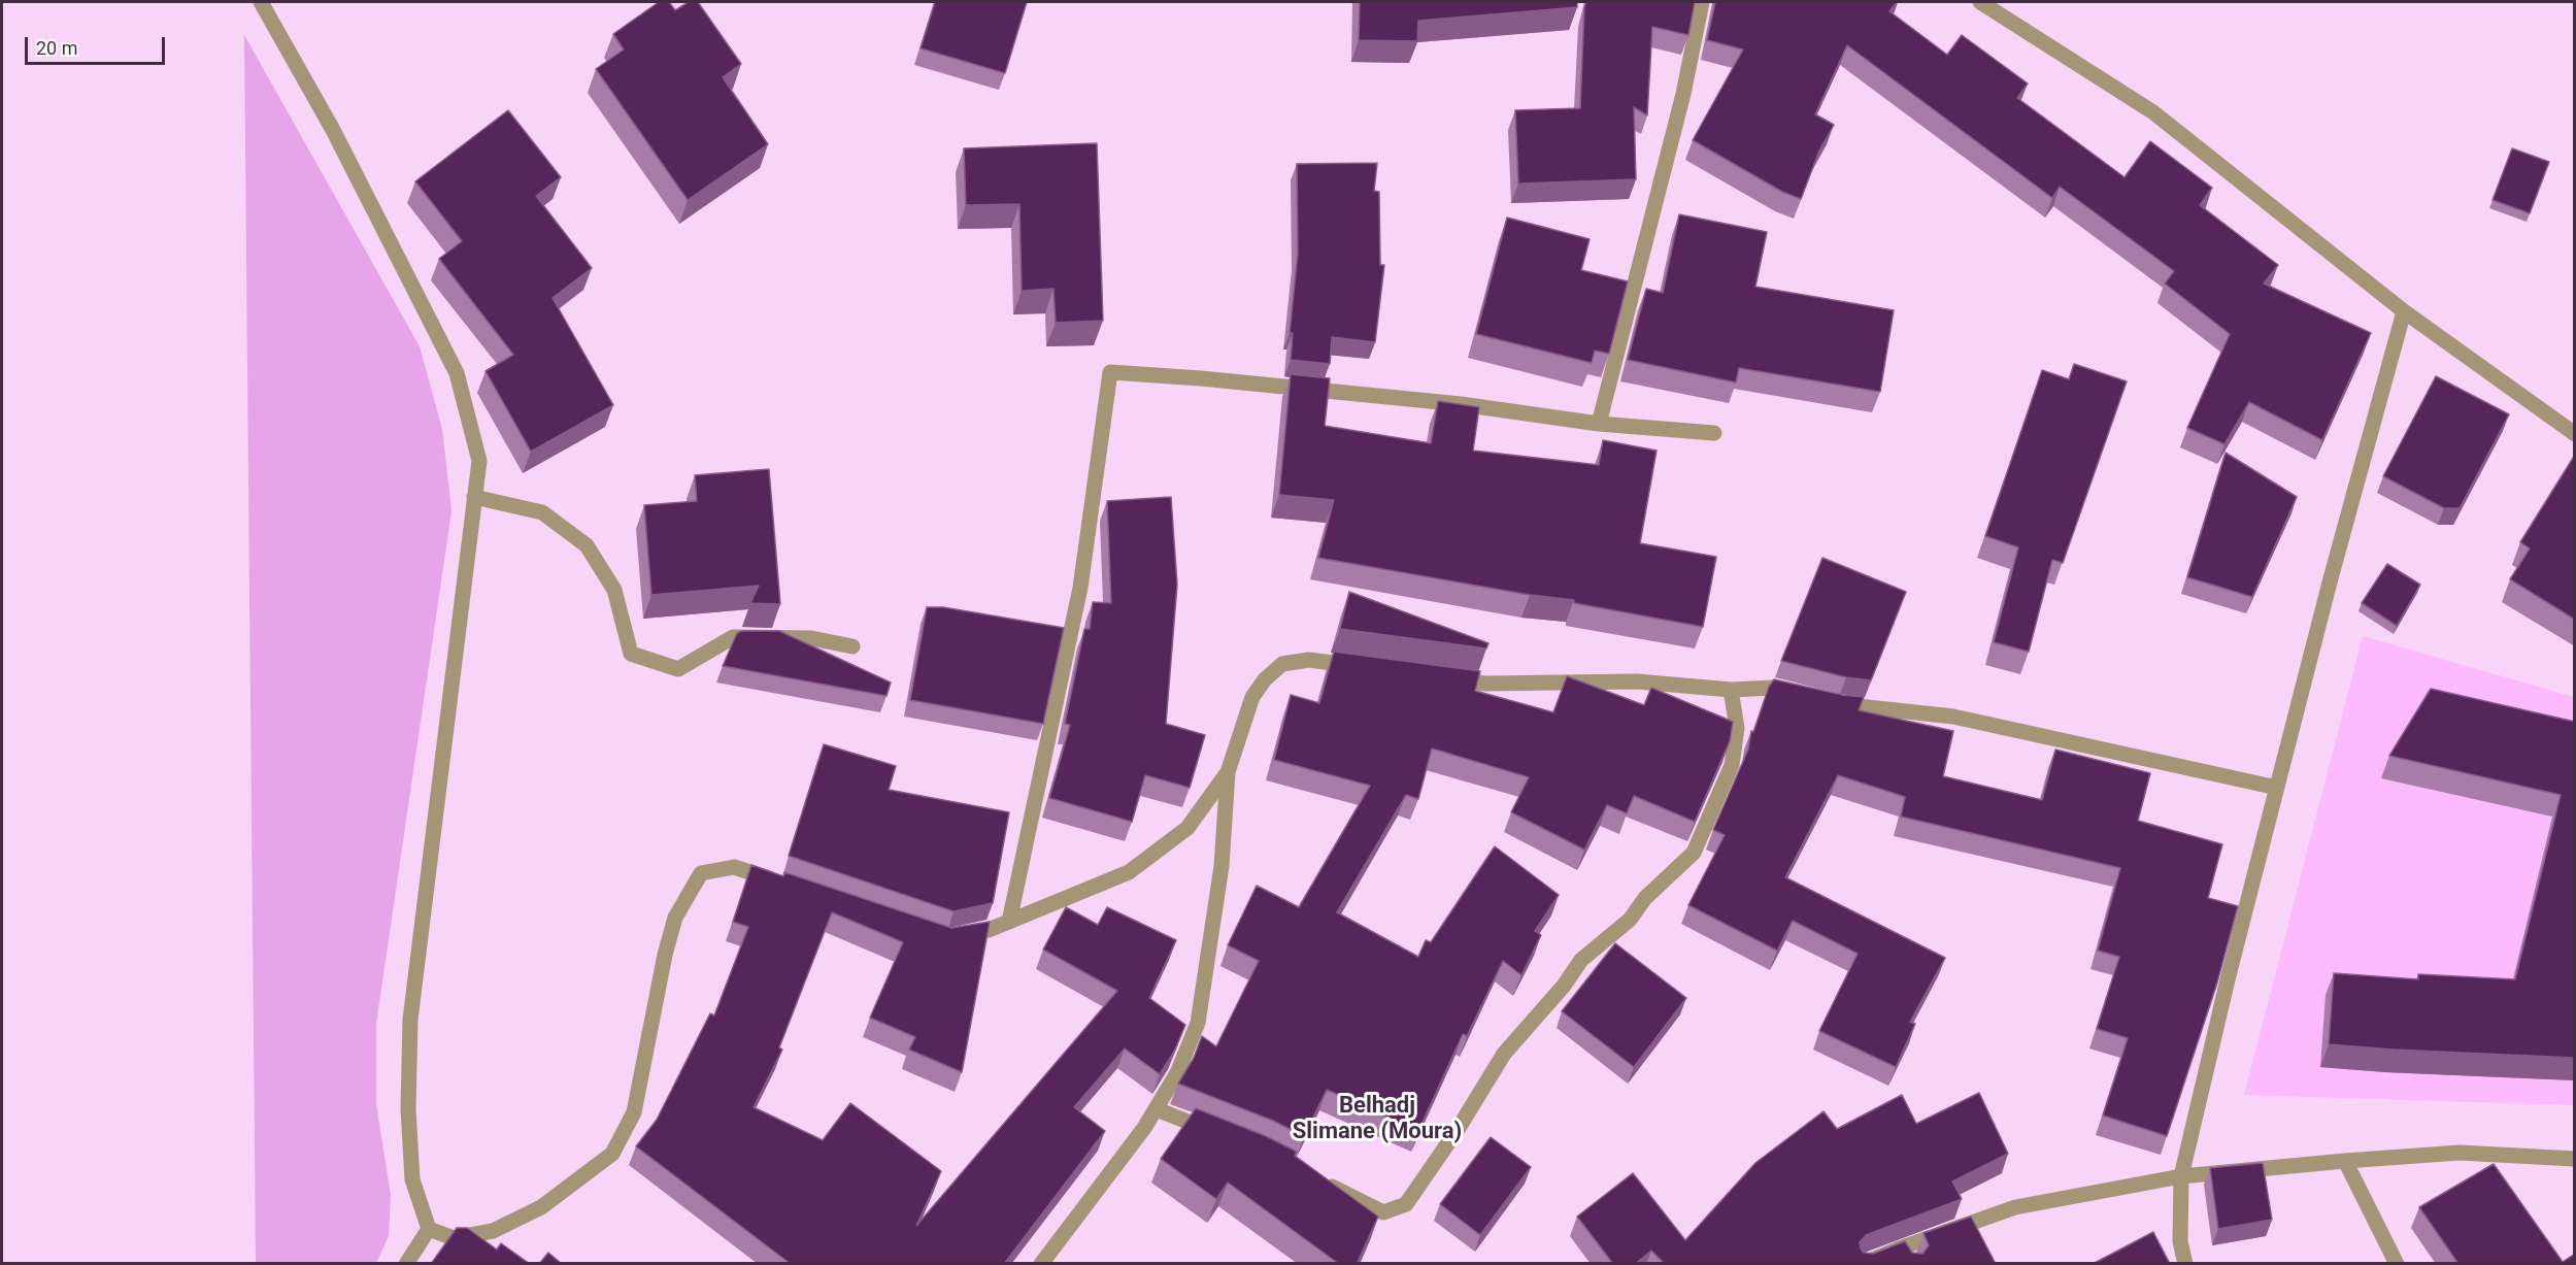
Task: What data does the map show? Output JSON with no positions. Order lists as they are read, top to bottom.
{
  "districts": ["Belhadj Slimane (Moura)"],
  "scale_bar": "20 m"
}
